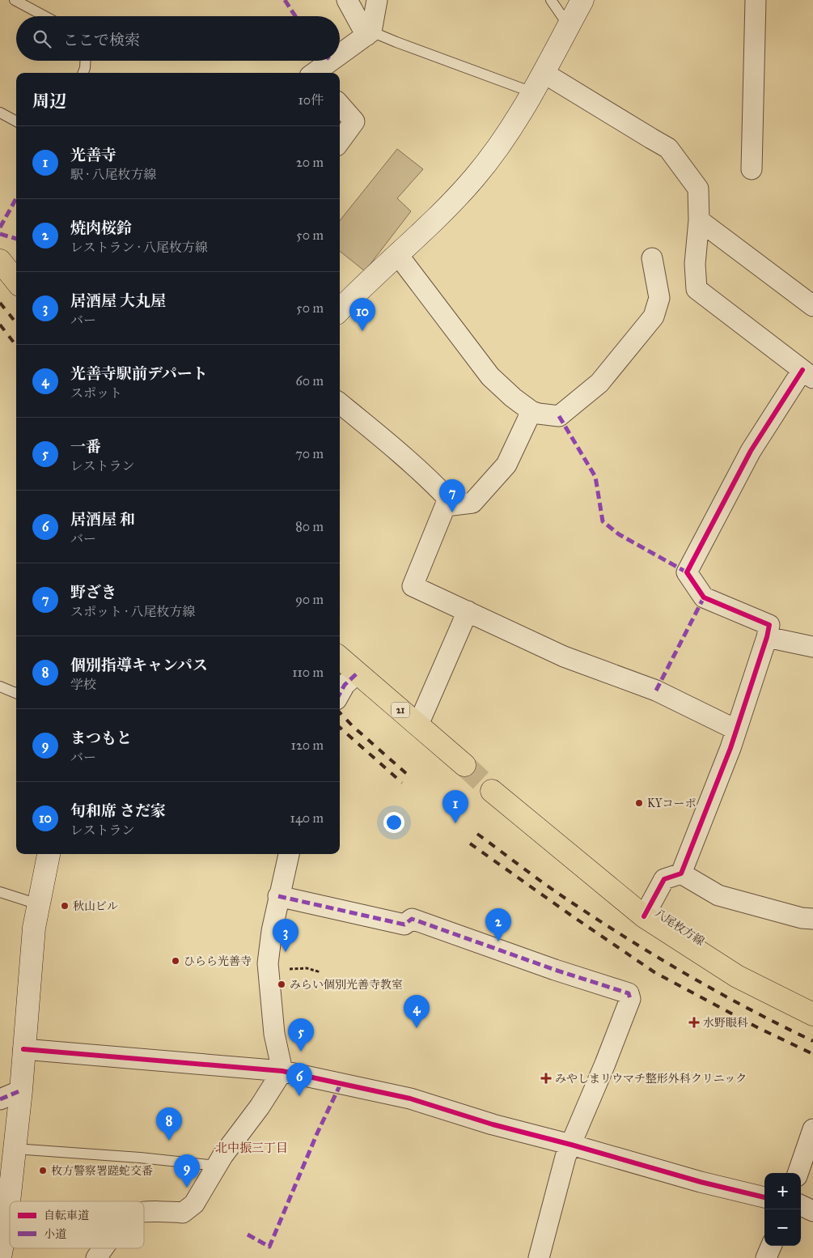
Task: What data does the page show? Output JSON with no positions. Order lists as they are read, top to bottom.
{
  "streets": {
    "main road": ["21", "八尾枚方線"]
  },
  "districts": ["北中振三丁目"],
  "places": {
    "other": [
      "KYコーポ",
      "秋山ビル",
      "ひらら光善寺",
      "みらい個別光善寺教室",
      "枚方警察署蹉蛇交番"
    ],
    "health": ["水野眼科", "みやしまリウマチ整形外科クリニック"]
  },
  "legend": ["自転車道", "小道"],
  "page": {
    "search": "ここで検索",
    "heading": ["周辺", "10件"],
    "list": [
      {
        "mark": "1",
        "name": "光善寺",
        "note": "駅 · 八尾枚方線",
        "value": "20 m"
      },
      {
        "mark": "2",
        "name": "焼肉桜鈴",
        "note": "レストラン · 八尾枚方線",
        "value": "50 m"
      },
      {
        "mark": "3",
        "name": "居酒屋 大丸屋",
        "note": "バー",
        "value": "50 m"
      },
      {
        "mark": "4",
        "name": "光善寺駅前デパート",
        "note": "スポット",
        "value": "60 m"
      },
      {
        "mark": "5",
        "name": "一番",
        "note": "レストラン",
        "value": "70 m"
      },
      {
        "mark": "6",
        "name": "居酒屋 和",
        "note": "バー",
        "value": "80 m"
      },
      {
        "mark": "7",
        "name": "野ざき",
        "note": "スポット · 八尾枚方線",
        "value": "90 m"
      },
      {
        "mark": "8",
        "name": "個別指導キャンパス",
        "note": "学校",
        "value": "110 m"
      },
      {
        "mark": "9",
        "name": "まつもと",
        "note": "バー",
        "value": "120 m"
      },
      {
        "mark": "10",
        "name": "旬和席 さだ家",
        "note": "レストラン",
        "value": "140 m"
      }
    ],
    "pins": [
      "10",
      "7",
      "1",
      "2",
      "3",
      "4",
      "5",
      "6",
      "8",
      "9"
    ],
    "map_buttons": ["+", "−"]
  }
}
